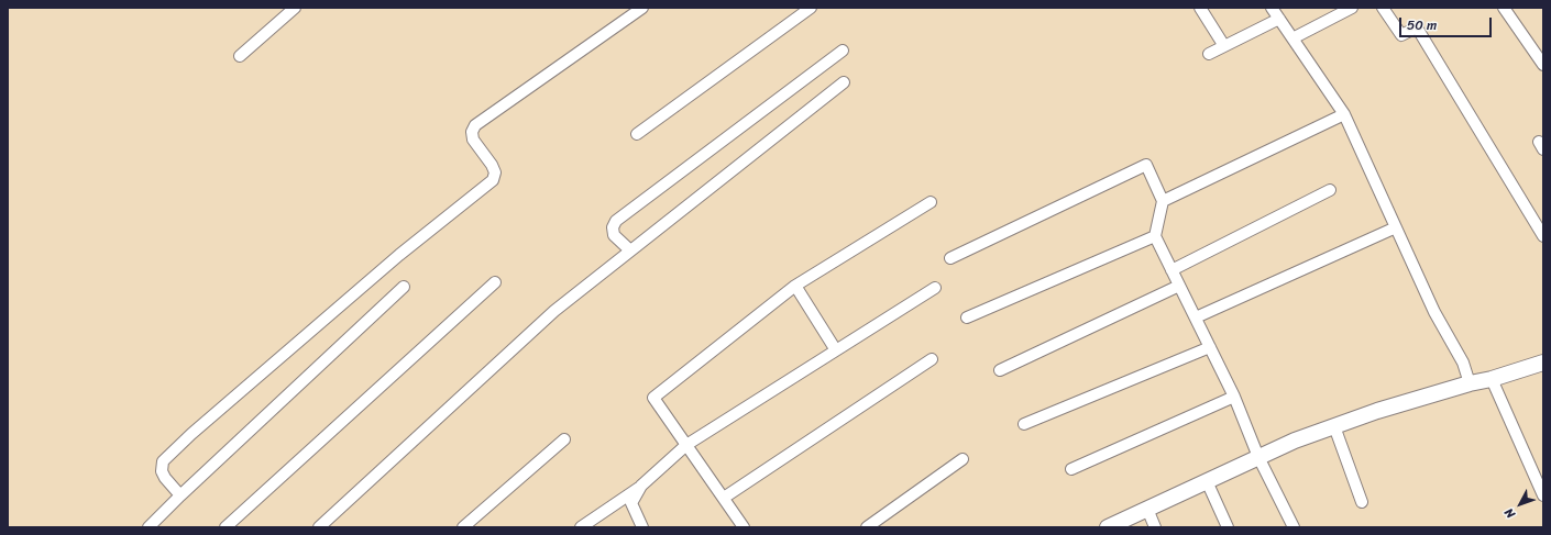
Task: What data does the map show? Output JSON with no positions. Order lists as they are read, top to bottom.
{
  "scale_bar": "50 m",
  "north": "bottom left"
}
